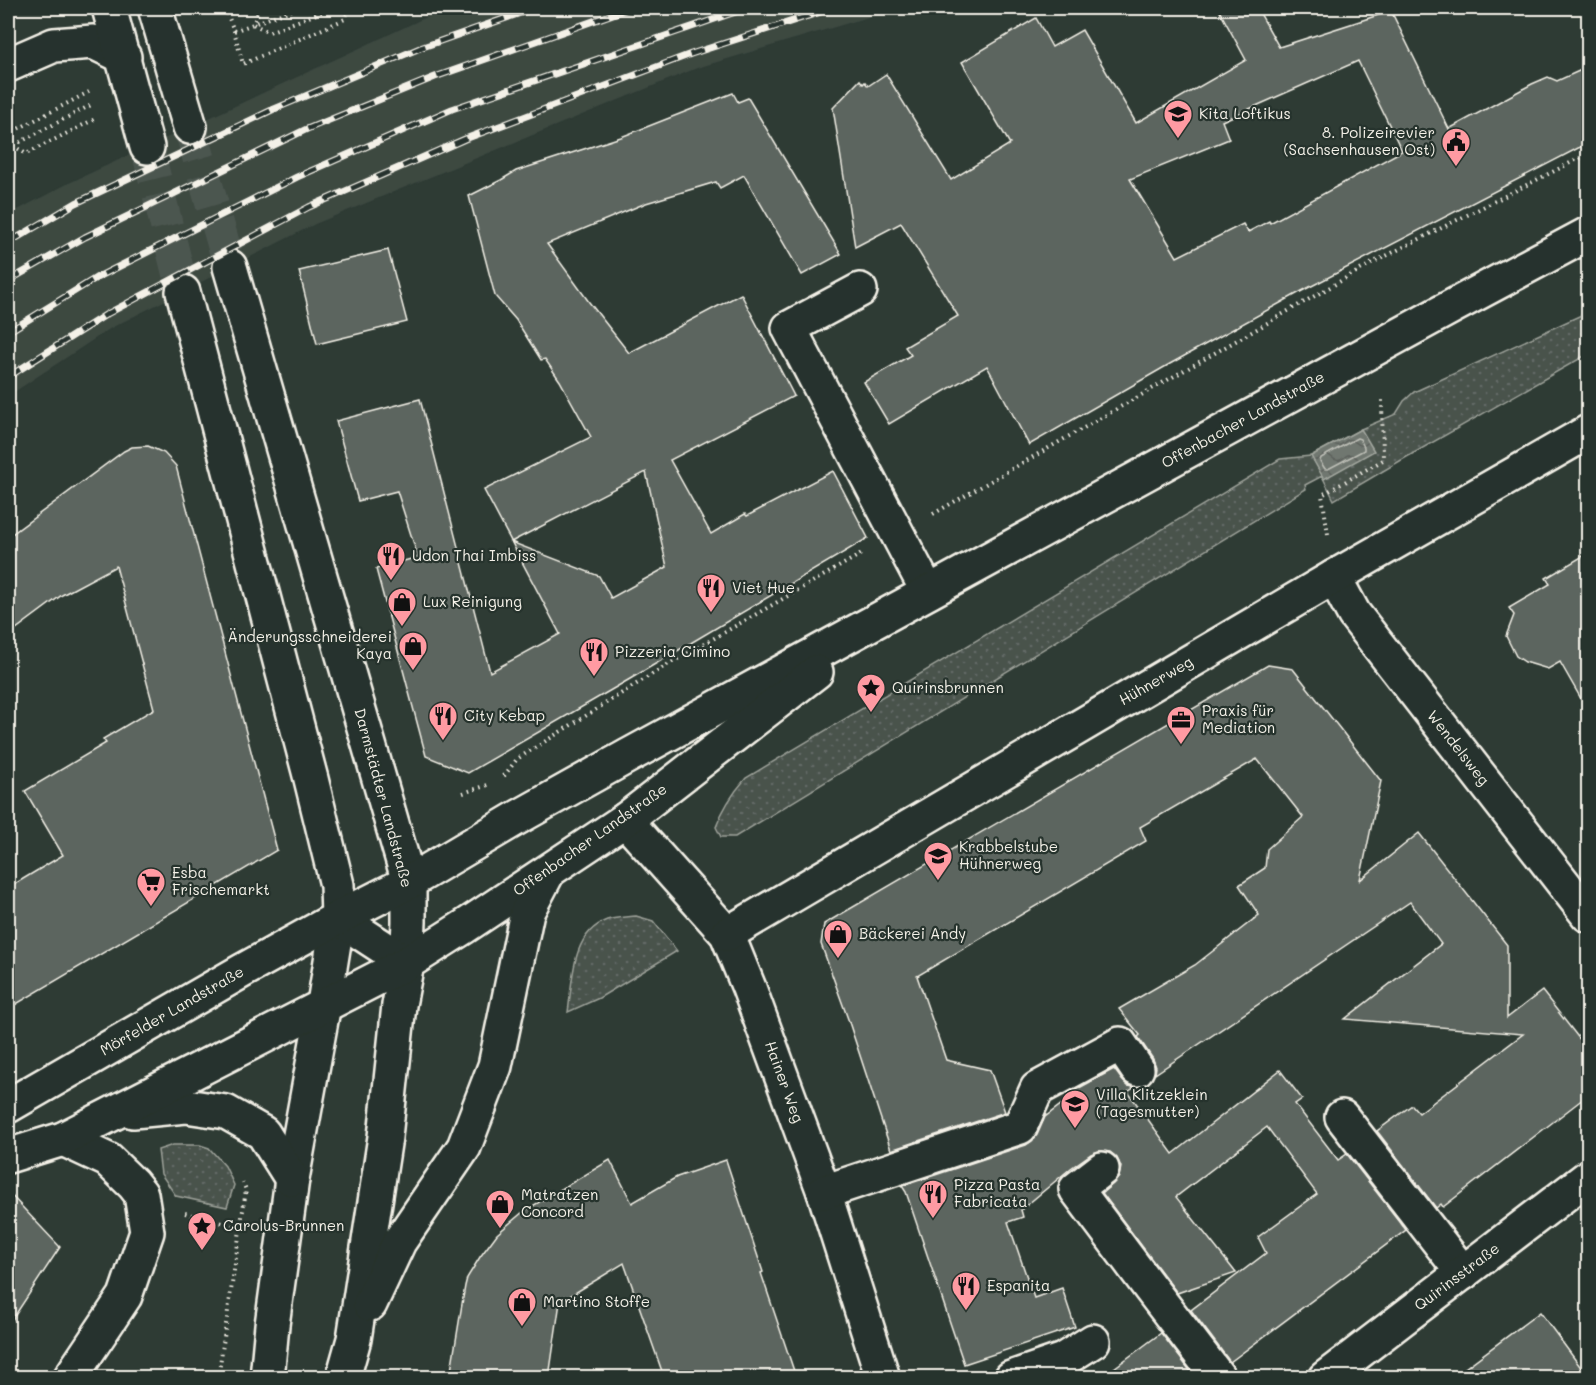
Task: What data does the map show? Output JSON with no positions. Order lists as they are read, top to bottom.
{
  "streets": {
    "main road": [
      "Offenbacher Landstraße",
      "Hühnerweg",
      "Wendelsweg",
      "Darmstädter Landstraße",
      "Mörfelder Landstraße",
      "Hainer Weg",
      "Quirinsstraße"
    ]
  },
  "crossings": [
    ["Offenbacher Landstraße", "Darmstädter Landstraße"],
    ["Offenbacher Landstraße", "Mörfelder Landstraße"],
    ["Offenbacher Landstraße", "Hainer Weg"],
    ["Hühnerweg", "Wendelsweg"],
    ["Hühnerweg", "Hainer Weg"]
  ],
  "places": {
    "school or university": ["Kita Loftikus", "Krabbelstube Hühnerweg", "Villa Klitzeklein (Tagesmutter)"],
    "public building": ["8. Polizeirevier (Sachsenhausen Ost)"],
    "restaurant": [
      "Udon Thai Imbiss",
      "Viet Hue",
      "Pizzeria Cimino",
      "City Kebap",
      "Pizza Pasta Fabricata",
      "Espanita"
    ],
    "shop": [
      "Lux Reinigung",
      "Änderungsschneiderei Kaya",
      "Bäckerei Andy",
      "Matratzen Concord",
      "Martino Stoffe"
    ],
    "place": ["Quirinsbrunnen", "Carolus-Brunnen"],
    "office": ["Praxis für Mediation"],
    "supermarket": ["Esba Frischemarkt"]
  }
}
